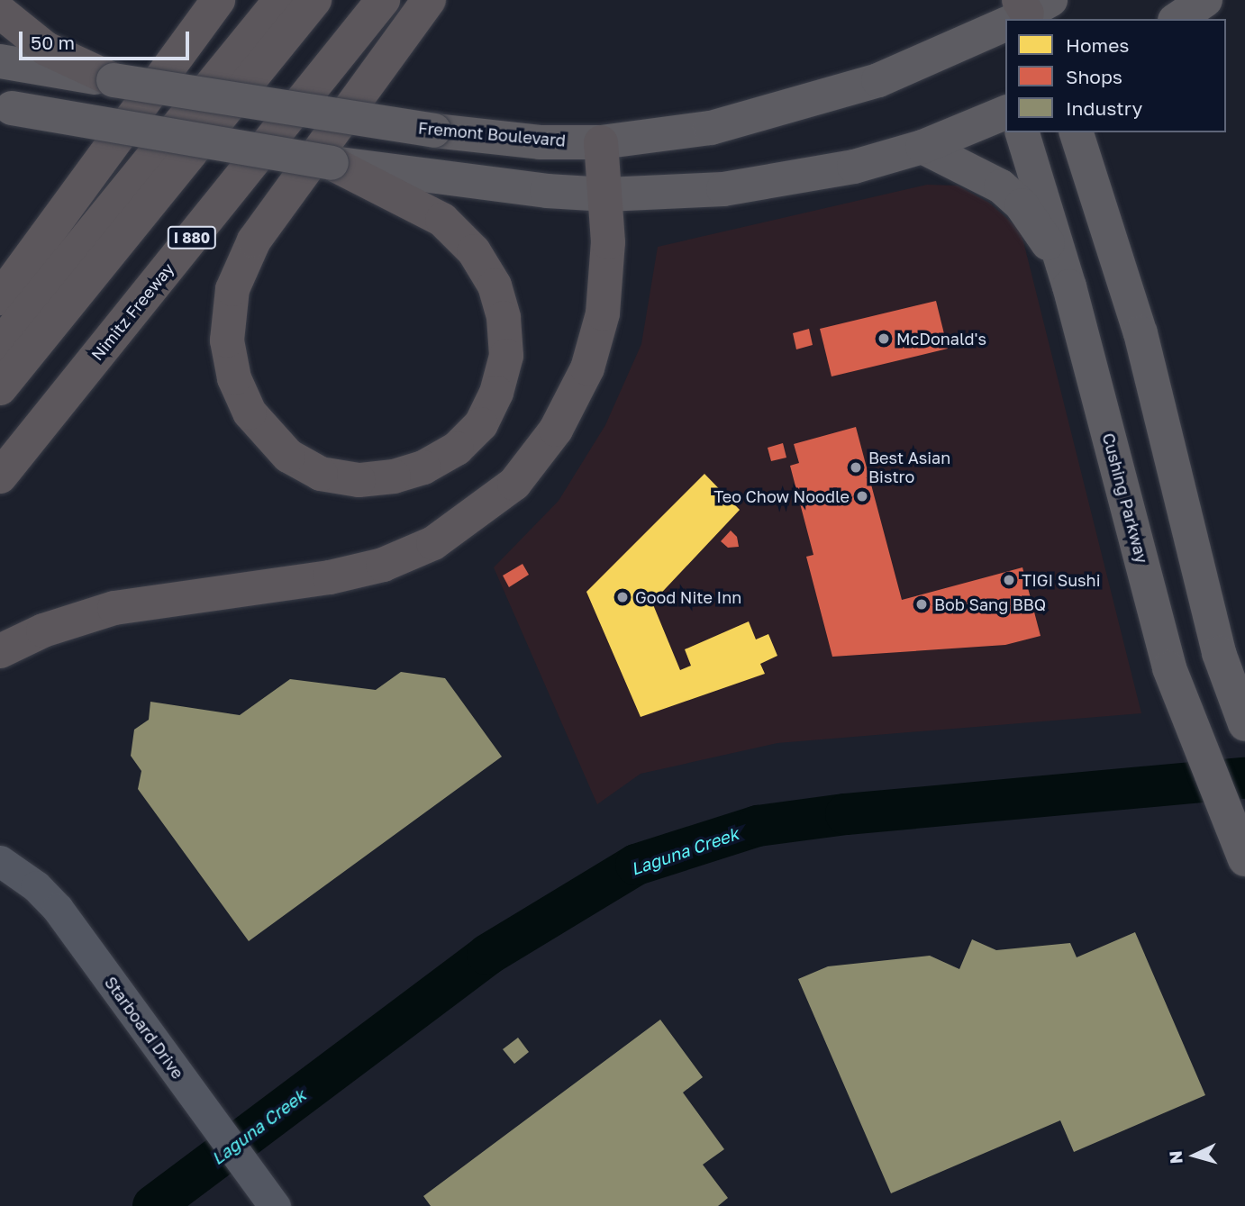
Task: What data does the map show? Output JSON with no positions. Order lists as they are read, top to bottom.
{
  "streets": {
    "highway": ["I 880", "Nimitz Freeway"],
    "main road": ["Fremont Boulevard", "Cushing Parkway"],
    "street": ["Starboard Drive"]
  },
  "water": ["Laguna Creek"],
  "places": [
    "McDonald's",
    "Best Asian Bistro",
    "Teo Chow Noodle",
    "TIGI Sushi",
    "Good Nite Inn",
    "Bob Sang BBQ"
  ],
  "legend": ["Homes", "Shops", "Industry"],
  "scale_bar": "50 m",
  "north": "left"
}
